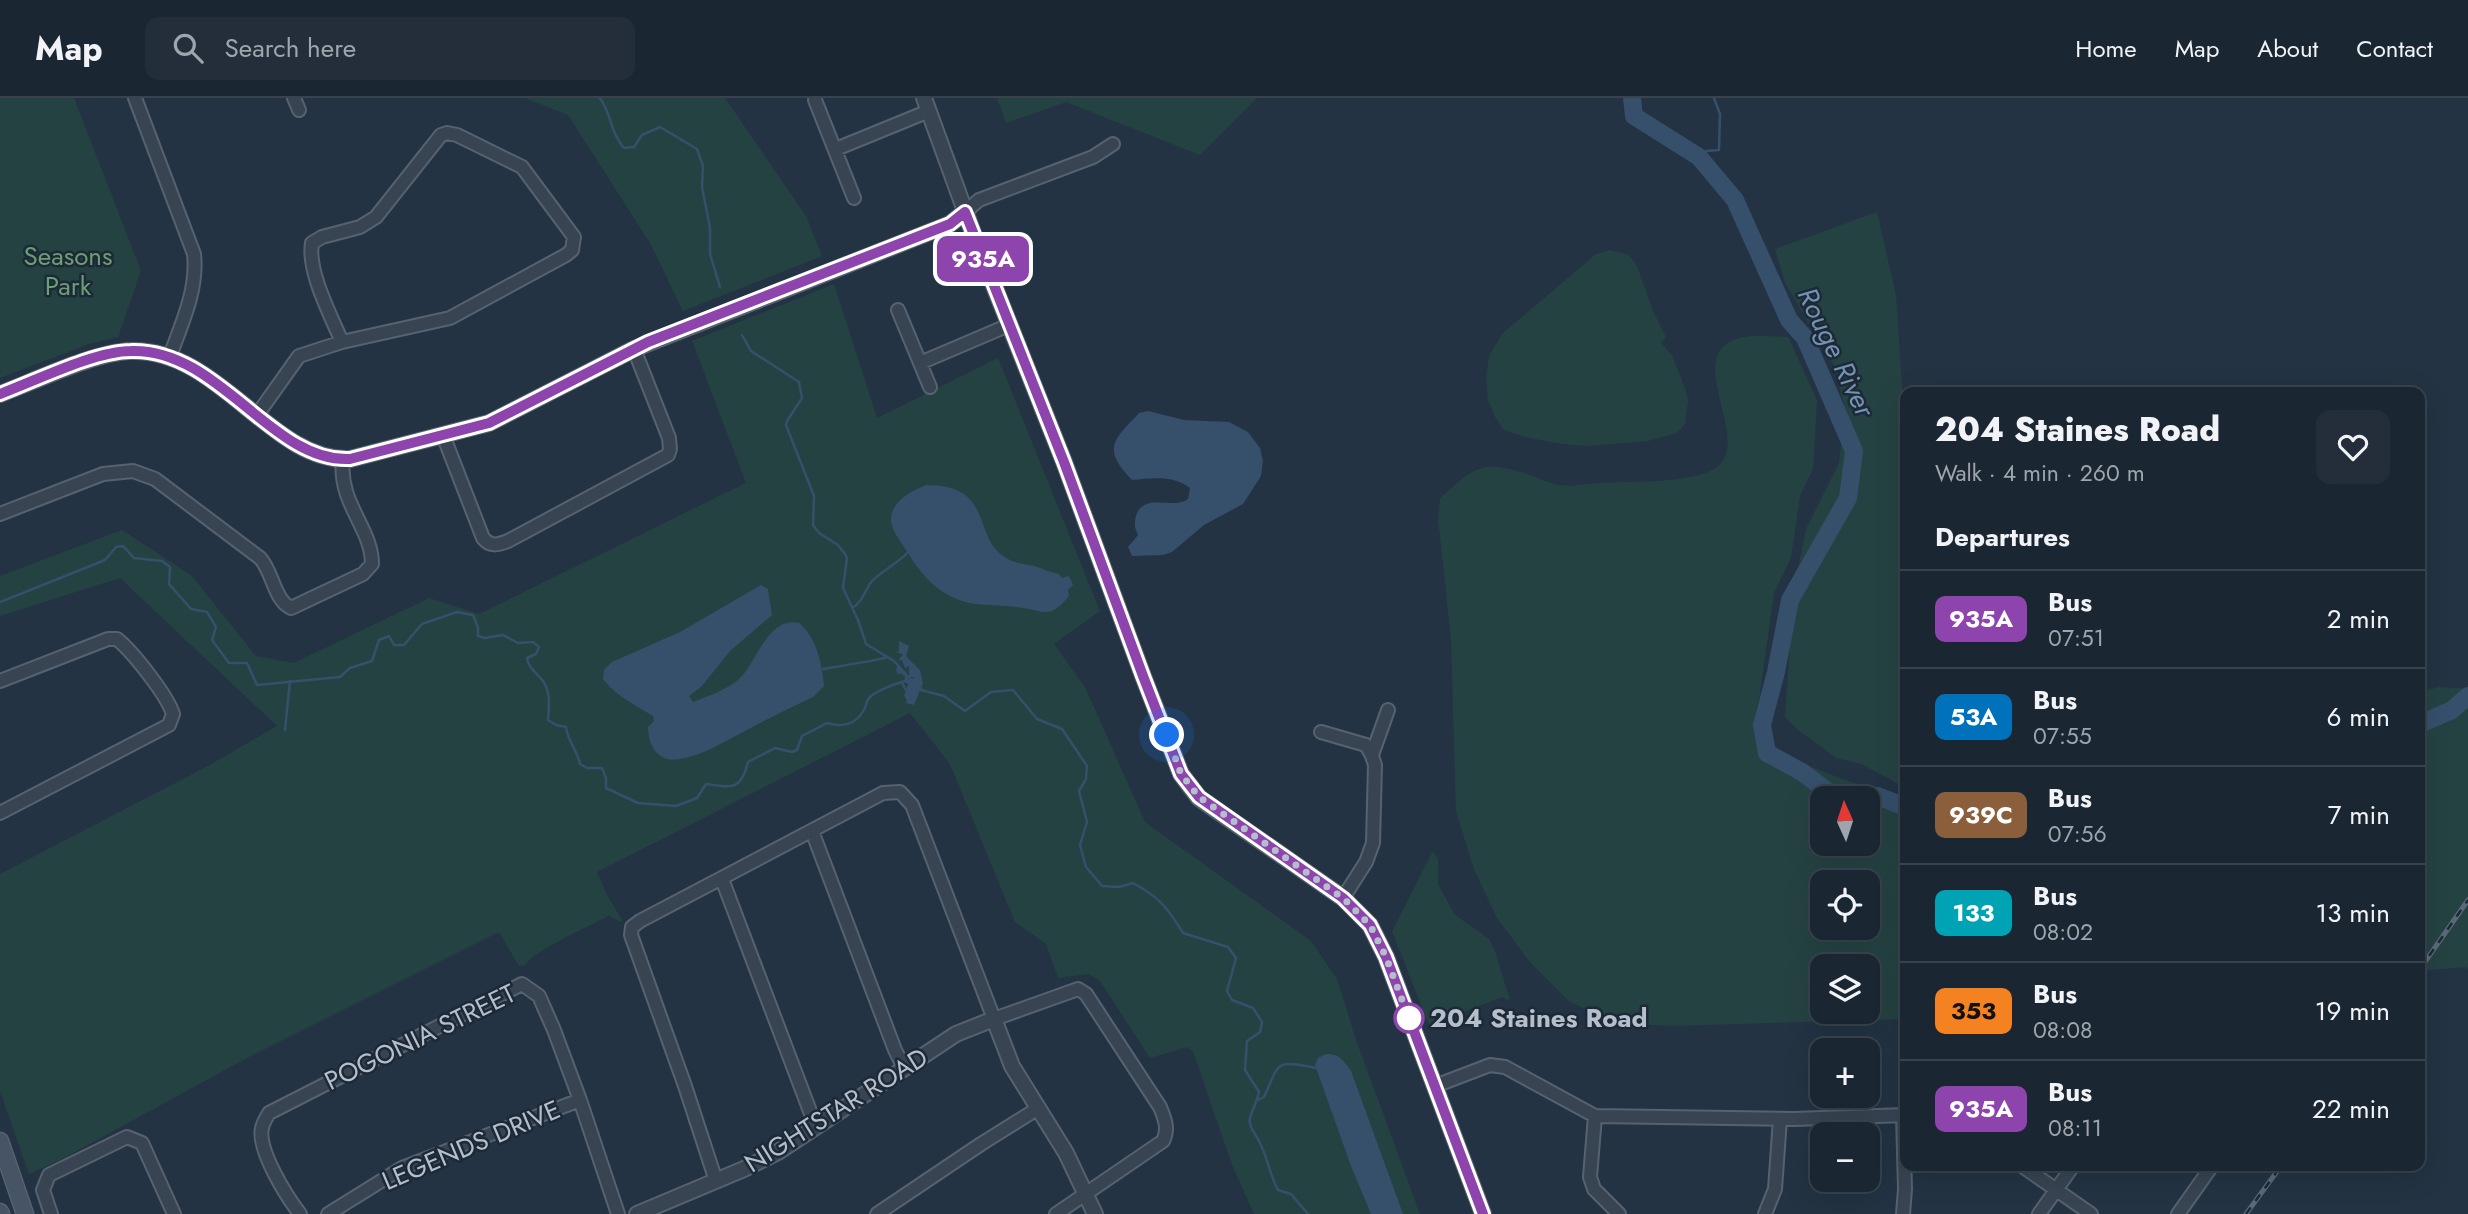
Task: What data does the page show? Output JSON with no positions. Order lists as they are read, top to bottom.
{
  "streets": {
    "street": ["POGONIA STREET", "NIGHTSTAR ROAD", "LEGENDS DRIVE"]
  },
  "crossings": [
    ["POGONIA STREET", "LEGENDS DRIVE"]
  ],
  "water": ["Rouge River"],
  "parks": ["Seasons Park"],
  "places": ["204 Staines Road"],
  "lines": ["bus line 935A"],
  "north": "top",
  "page": {
    "header": "Map",
    "search": "Search here",
    "nav": [
      "Home",
      "Map",
      "About",
      "Contact"
    ],
    "on_map": "935A",
    "heading": [
      ["204 Staines Road", "Walk · 4 min · 260 m"],
      "Departures"
    ],
    "list": [
      {
        "mark": "935A",
        "name": "Bus",
        "note": "07:51",
        "value": "2 min"
      },
      {
        "mark": "53A",
        "name": "Bus",
        "note": "07:55",
        "value": "6 min"
      },
      {
        "mark": "939C",
        "name": "Bus",
        "note": "07:56",
        "value": "7 min"
      },
      {
        "mark": "133",
        "name": "Bus",
        "note": "08:02",
        "value": "13 min"
      },
      {
        "mark": "353",
        "name": "Bus",
        "note": "08:08",
        "value": "19 min"
      },
      {
        "mark": "935A",
        "name": "Bus",
        "note": "08:11",
        "value": "22 min"
      }
    ],
    "map_buttons": ["+", "−"]
  }
}
